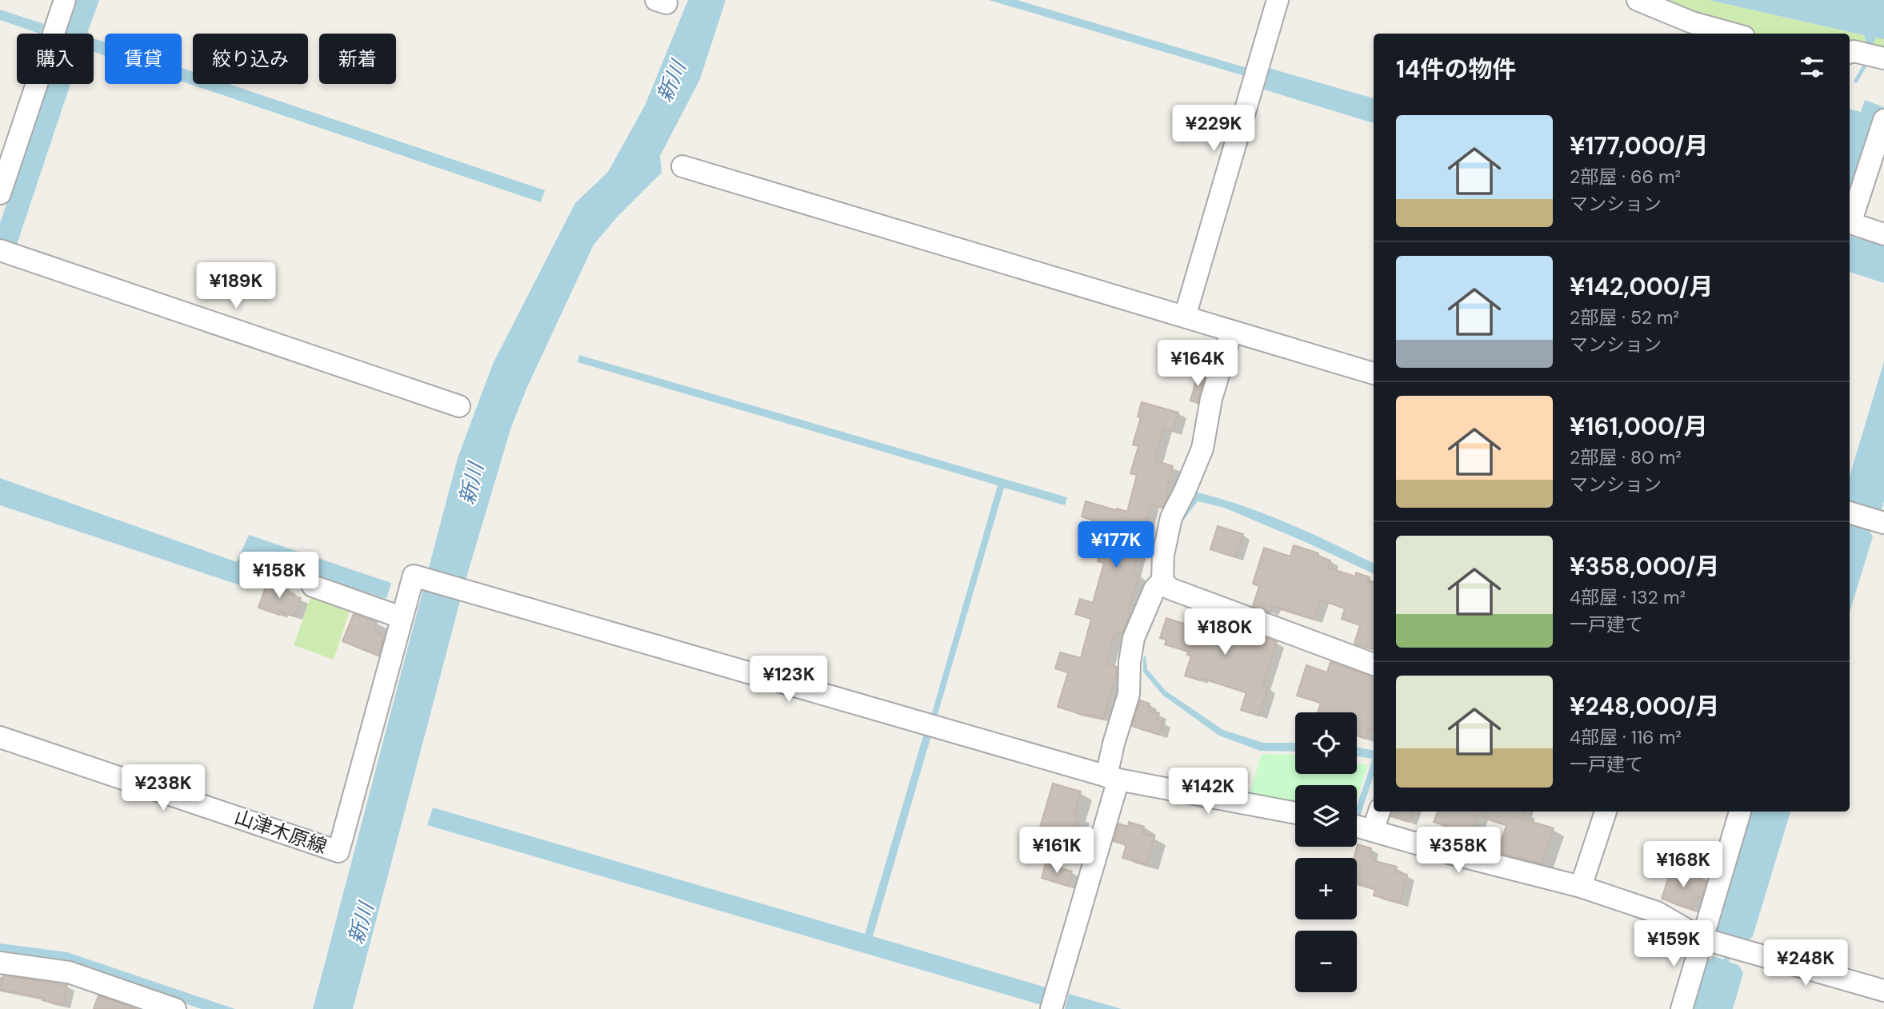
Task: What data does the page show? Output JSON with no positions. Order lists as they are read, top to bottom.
{
  "streets": {
    "street": ["山津木原線"]
  },
  "water": ["新川"],
  "page": {
    "chip": [
      "購入",
      "賃貸",
      "絞り込み",
      "新着"
    ],
    "heading": "14件の物件",
    "list": [
      {
        "name": "¥177,000/月",
        "note": "2部屋 · 66 m² · マンション"
      },
      {
        "name": "¥142,000/月",
        "note": "2部屋 · 52 m² · マンション"
      },
      {
        "name": "¥161,000/月",
        "note": "2部屋 · 80 m² · マンション"
      },
      {
        "name": "¥358,000/月",
        "note": "4部屋 · 132 m² · 一戸建て"
      },
      {
        "name": "¥248,000/月",
        "note": "4部屋 · 116 m² · 一戸建て"
      }
    ],
    "price": [
      "¥229K",
      "¥189K",
      "¥164K",
      "¥177K",
      "¥158K",
      "¥180K",
      "¥123K",
      "¥238K",
      "¥142K",
      "¥161K",
      "¥358K",
      "¥168K",
      "¥159K",
      "¥248K"
    ],
    "map_buttons": ["+", "−"]
  }
}
